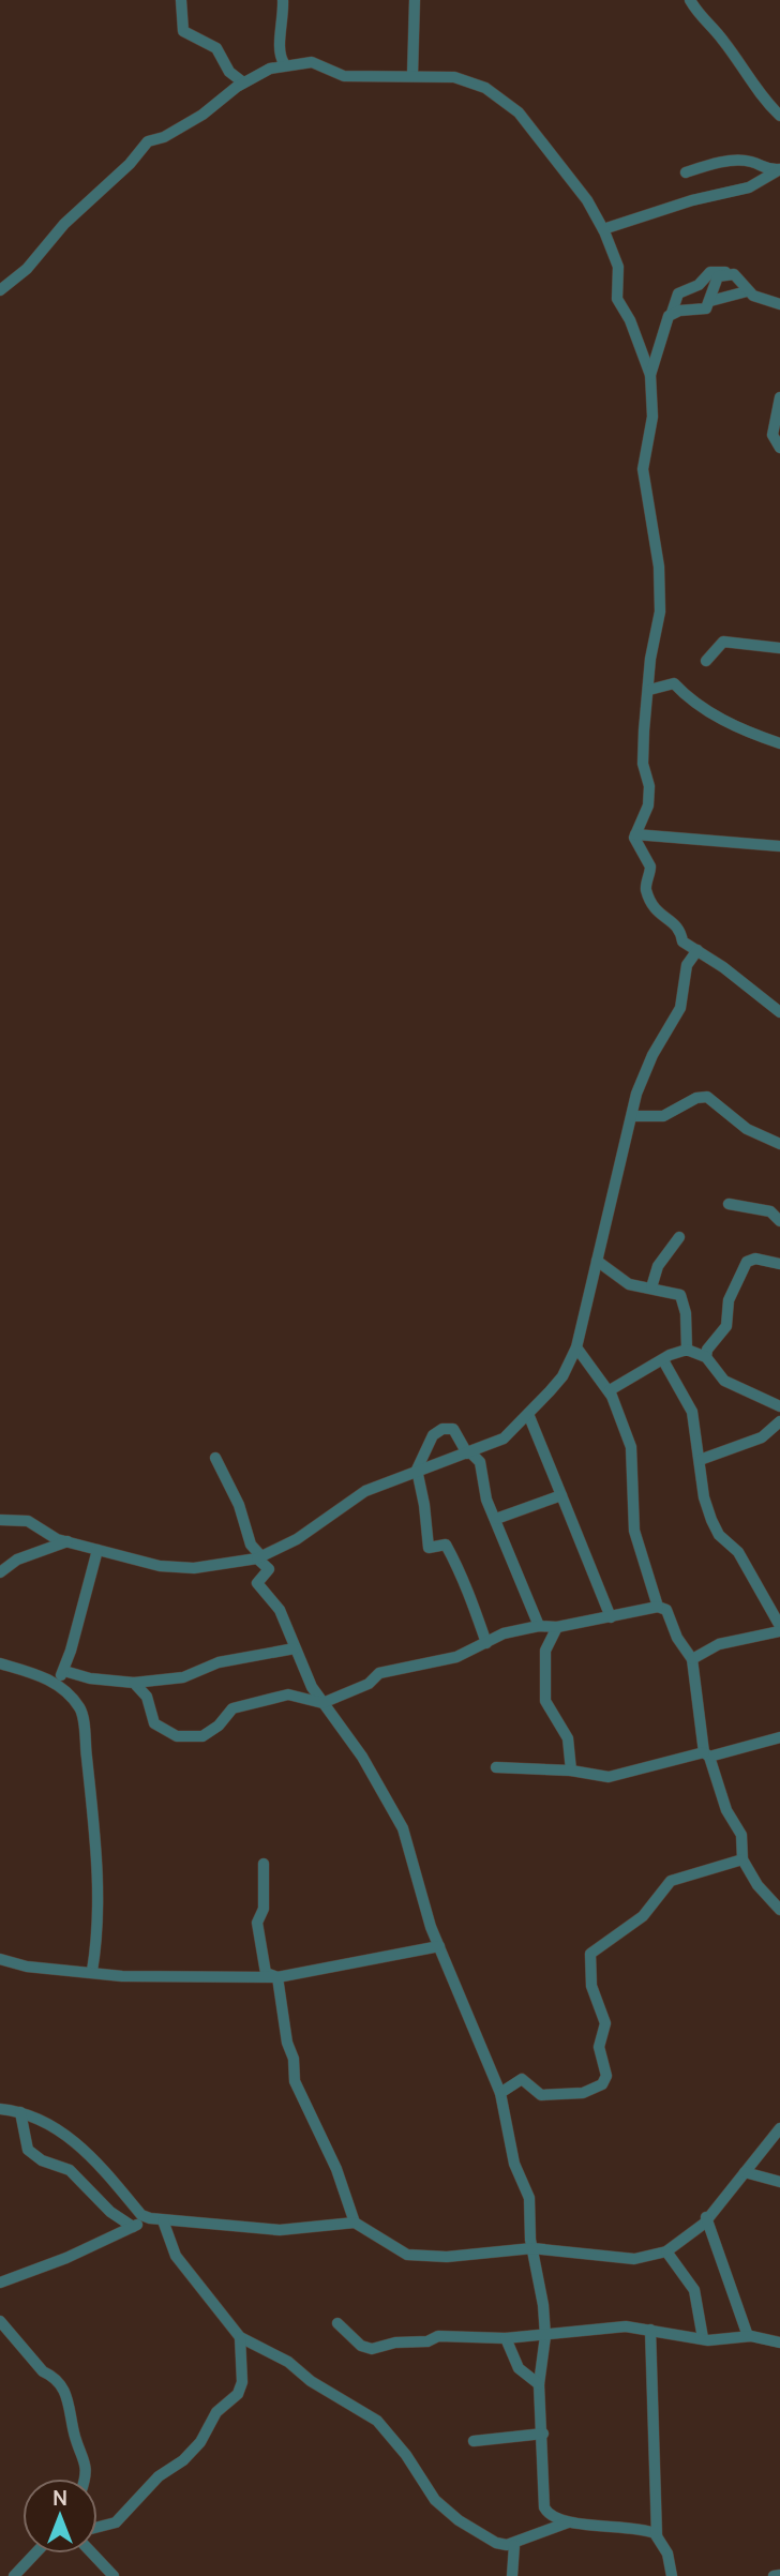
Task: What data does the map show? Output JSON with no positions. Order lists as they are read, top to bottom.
{
  "north": "top"
}
